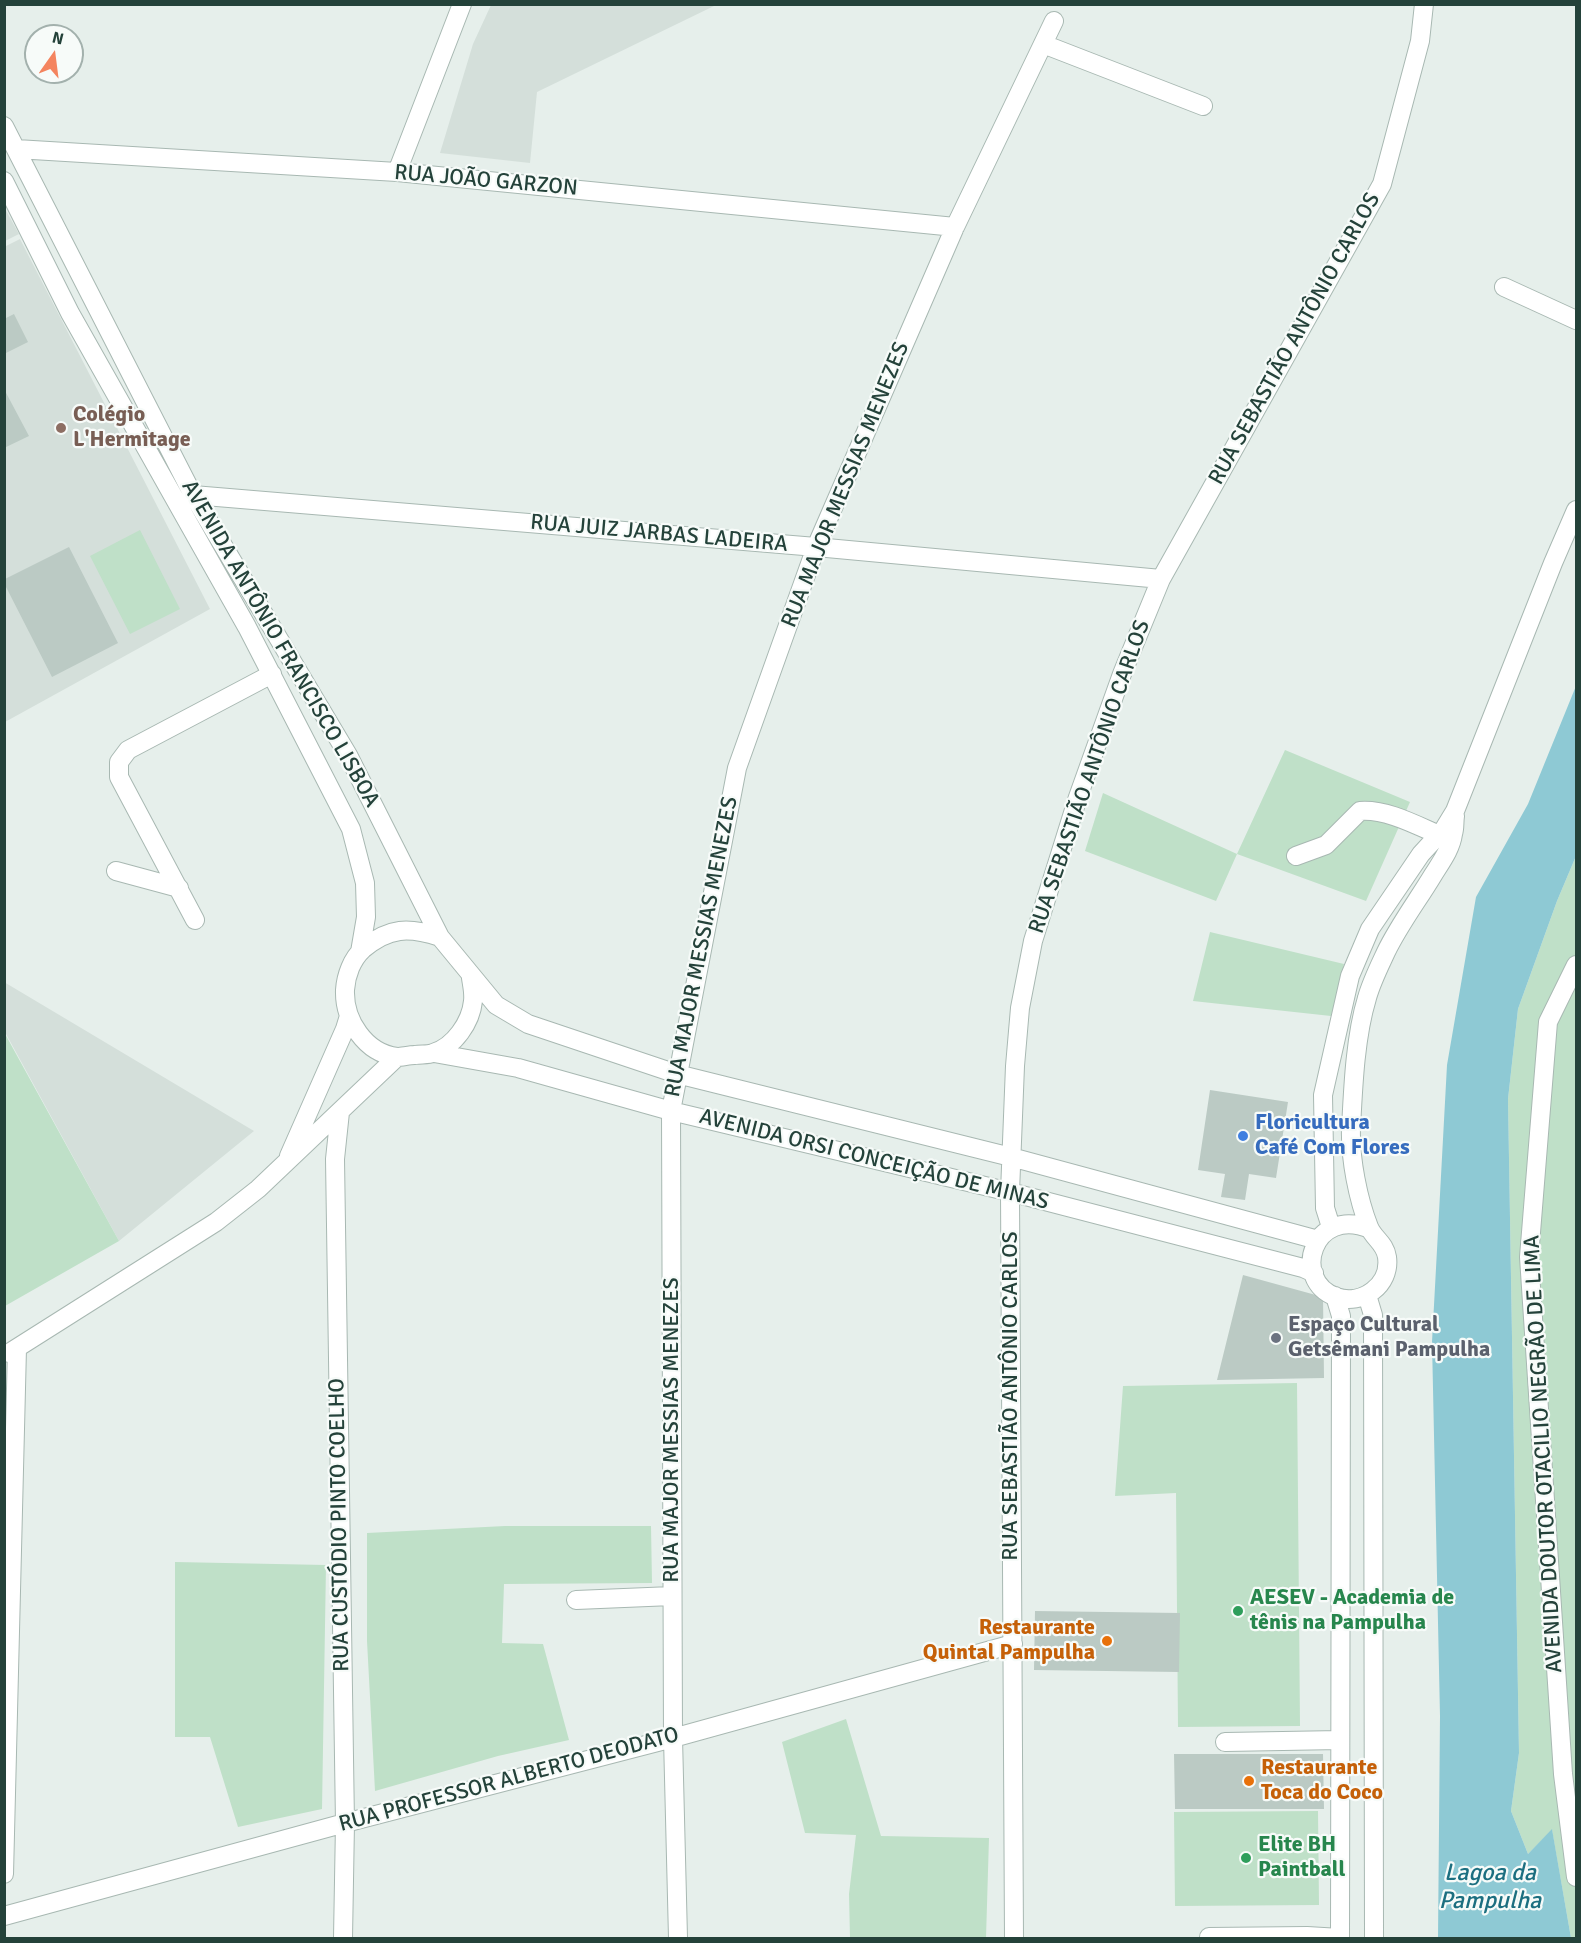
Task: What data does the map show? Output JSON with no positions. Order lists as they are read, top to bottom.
{
  "streets": {
    "street": [
      "RUA JOÃO GARZON",
      "RUA SEBASTIÃO ANTÔNIO CARLOS",
      "RUA MAJOR MESSIAS MENEZES",
      "RUA JUIZ JARBAS LADEIRA",
      "AVENIDA ANTÔNIO FRANCISCO LISBOA",
      "AVENIDA ORSI CONCEIÇÃO DE MINAS",
      "AVENIDA DOUTOR OTACILIO NEGRÃO DE LIMA",
      "RUA CUSTÓDIO PINTO COELHO",
      "RUA PROFESSOR ALBERTO DEODATO"
    ]
  },
  "crossings": [
    ["RUA JOÃO GARZON", "RUA MAJOR MESSIAS MENEZES"],
    ["RUA JOÃO GARZON", "AVENIDA ANTÔNIO FRANCISCO LISBOA"],
    ["RUA SEBASTIÃO ANTÔNIO CARLOS", "RUA JUIZ JARBAS LADEIRA"],
    ["RUA SEBASTIÃO ANTÔNIO CARLOS", "AVENIDA ORSI CONCEIÇÃO DE MINAS"],
    ["RUA SEBASTIÃO ANTÔNIO CARLOS", "RUA PROFESSOR ALBERTO DEODATO"],
    ["RUA MAJOR MESSIAS MENEZES", "RUA JUIZ JARBAS LADEIRA"],
    ["RUA MAJOR MESSIAS MENEZES", "AVENIDA ORSI CONCEIÇÃO DE MINAS"],
    ["RUA MAJOR MESSIAS MENEZES", "RUA PROFESSOR ALBERTO DEODATO"],
    ["RUA JUIZ JARBAS LADEIRA", "AVENIDA ANTÔNIO FRANCISCO LISBOA"],
    ["AVENIDA ANTÔNIO FRANCISCO LISBOA", "AVENIDA ORSI CONCEIÇÃO DE MINAS"],
    ["RUA CUSTÓDIO PINTO COELHO", "RUA PROFESSOR ALBERTO DEODATO"]
  ],
  "water": ["Lagoa da Pampulha"],
  "places": [
    "Colégio L'Hermitage",
    "Floricultura Café Com Flores",
    "Espaço Cultural Getsêmani Pampulha",
    "AESEV - Academia de tênis na Pampulha",
    "Restaurante Quintal Pampulha",
    "Restaurante Toca do Coco",
    "Elite BH Paintball"
  ],
  "north": "top"
}
